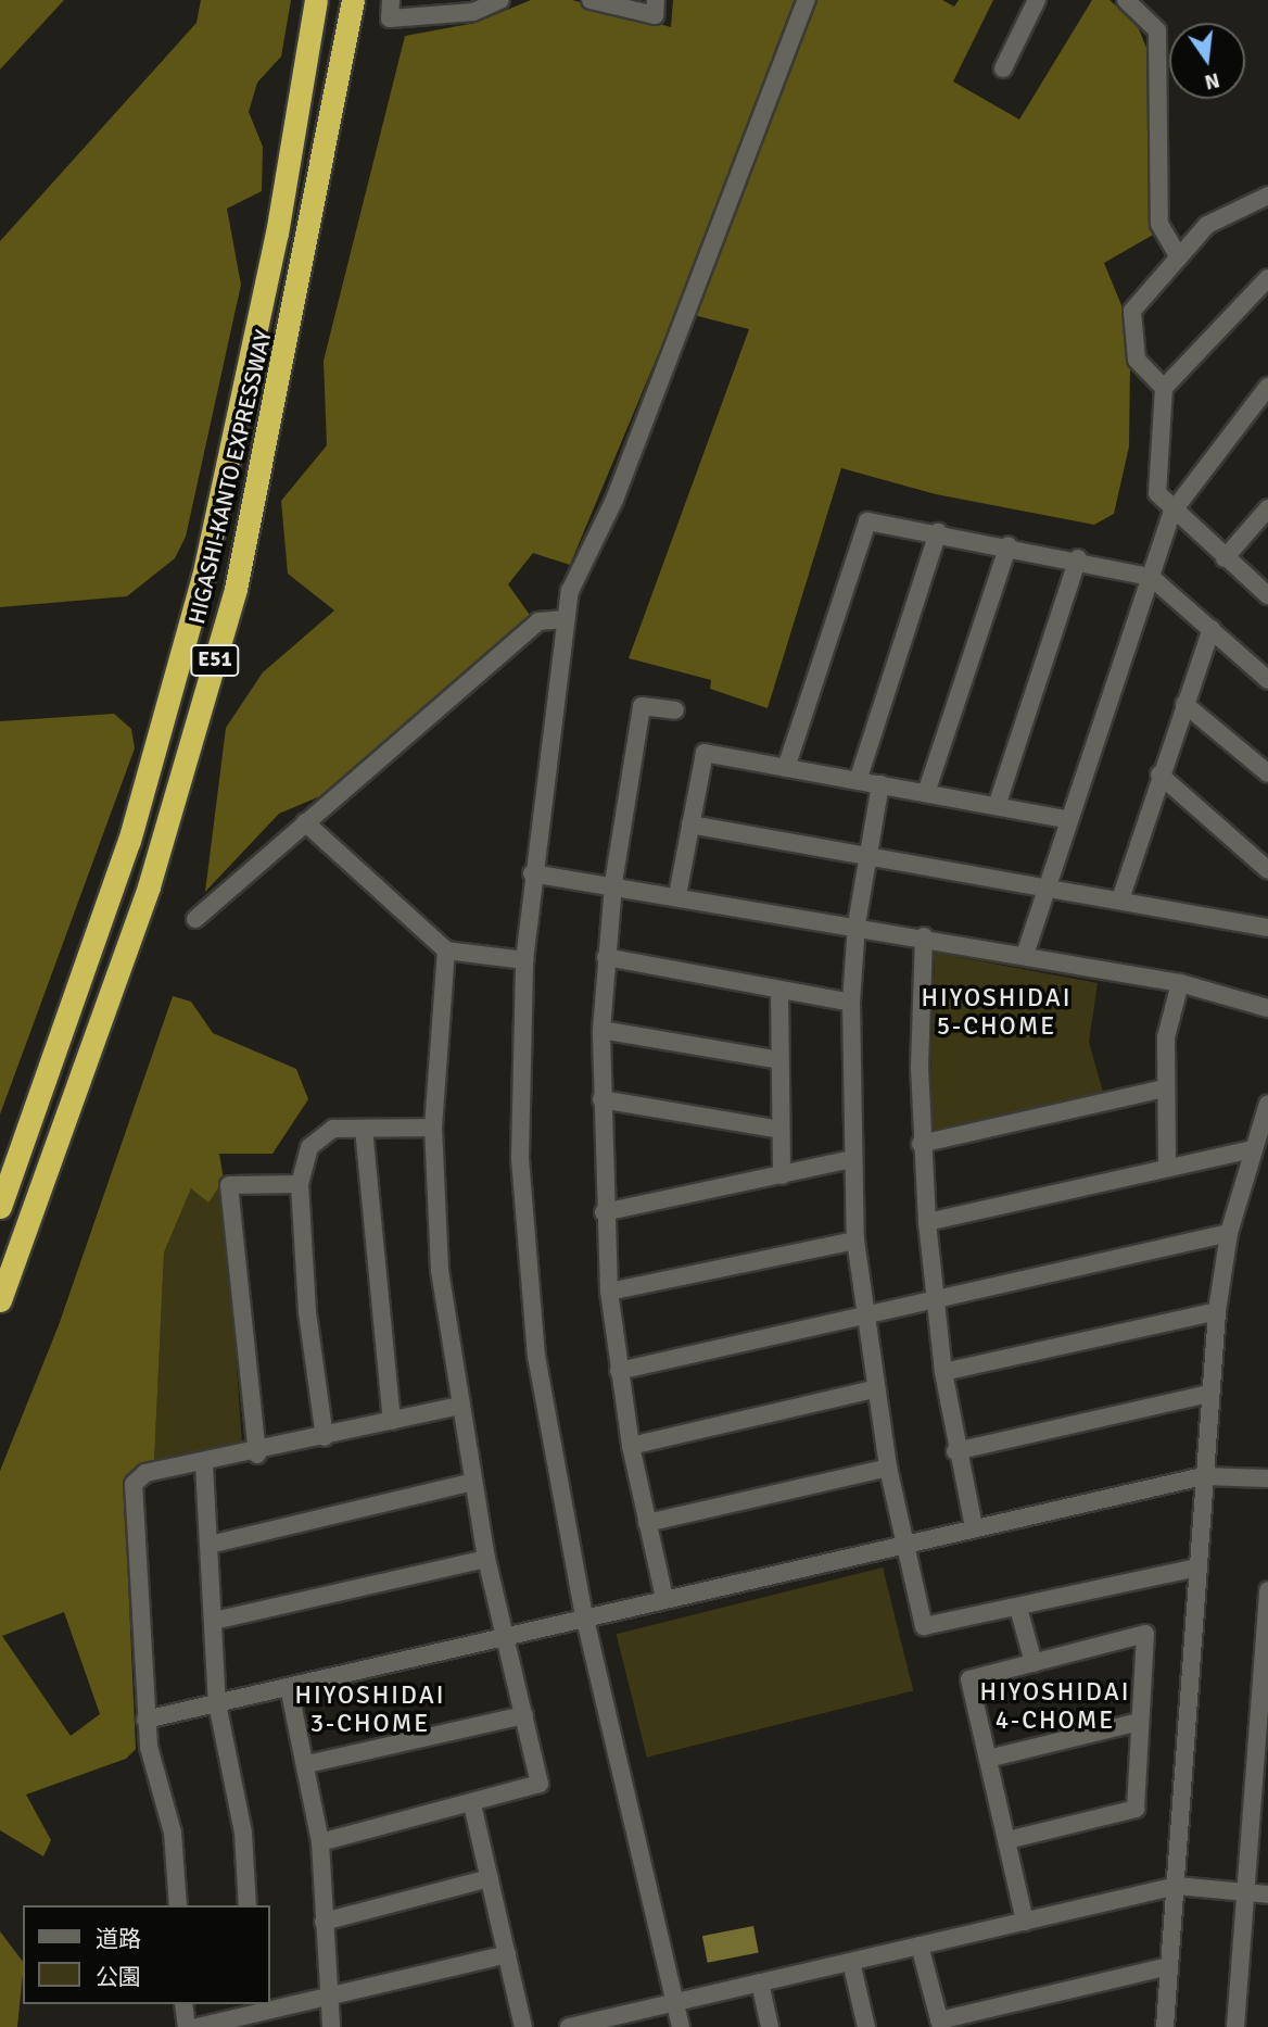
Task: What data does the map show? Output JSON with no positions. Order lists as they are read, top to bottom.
{
  "streets": {
    "highway": ["HIGASHI-KANTO EXPRESSWAY", "E51"]
  },
  "districts": ["HIYOSHIDAI 5-CHOME", "HIYOSHIDAI 4-CHOME", "HIYOSHIDAI 3-CHOME"],
  "legend": ["道路", "公園"],
  "north": "bottom"
}
